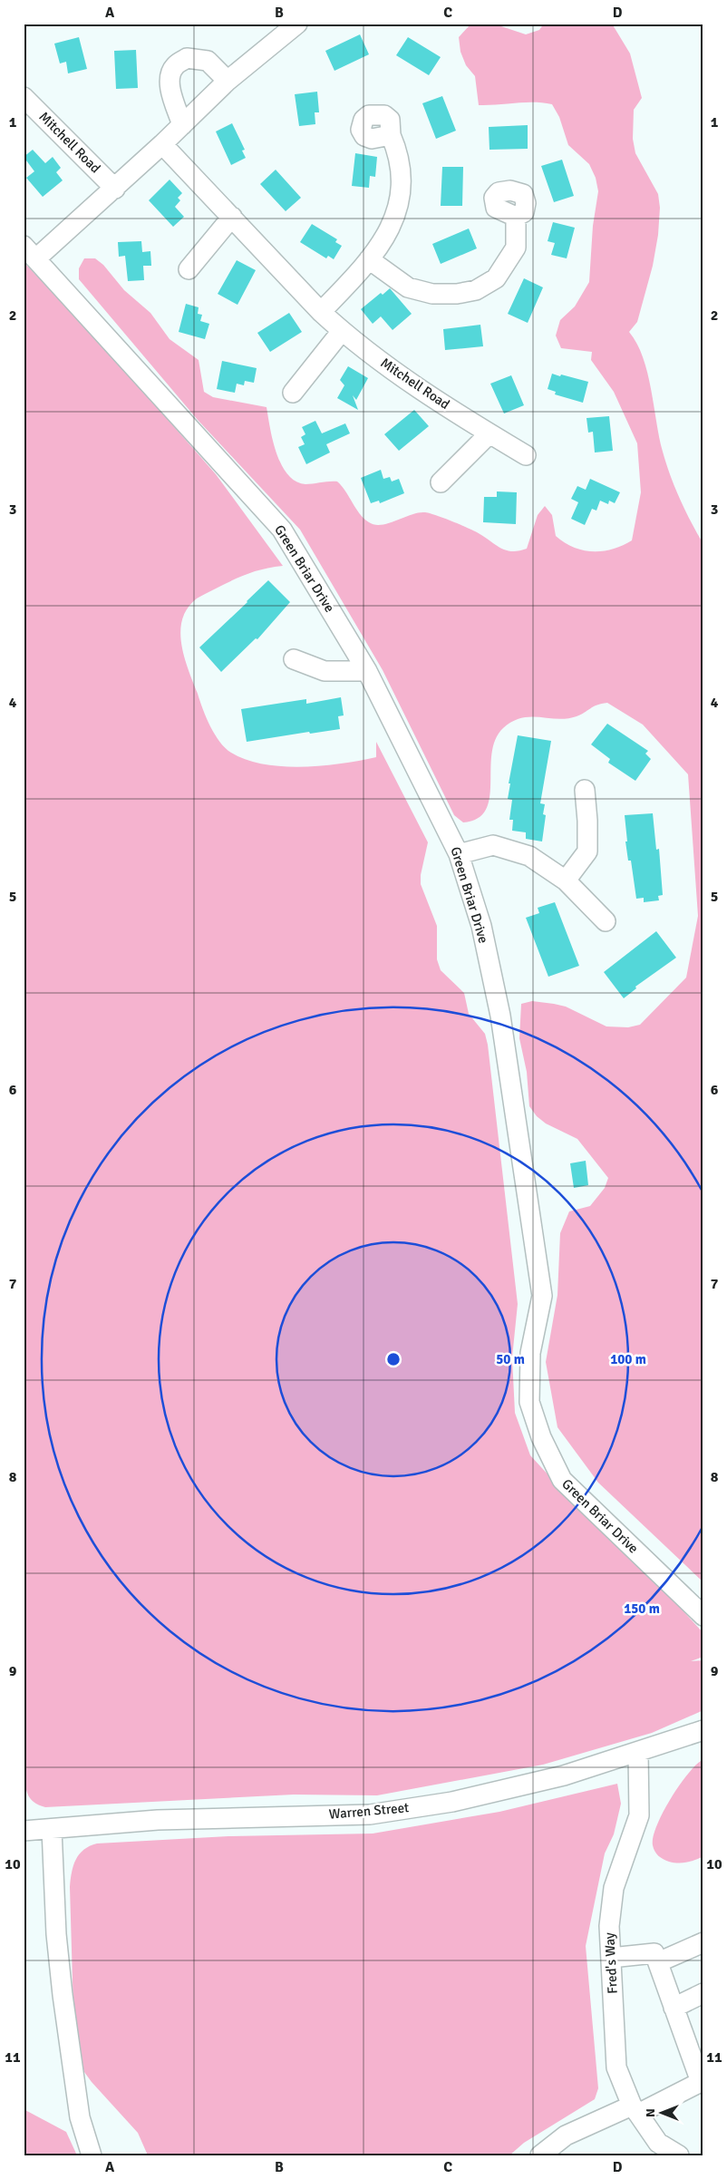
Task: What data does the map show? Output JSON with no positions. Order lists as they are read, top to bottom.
{
  "streets": {
    "street": [
      "Mitchell Road",
      "Green Briar Drive",
      "Warren Street",
      "Fred's Way"
    ]
  },
  "crossings": [
    ["Warren Street", "Fred's Way"]
  ],
  "north": "left",
  "grid": {
    "columns": [
      "A",
      "B",
      "C",
      "D"
    ],
    "rows": [
      "1",
      "2",
      "3",
      "4",
      "5",
      "6",
      "7",
      "8",
      "9",
      "10",
      "11"
    ]
  },
  "rings": ["50 m", "100 m", "150 m"]
}
